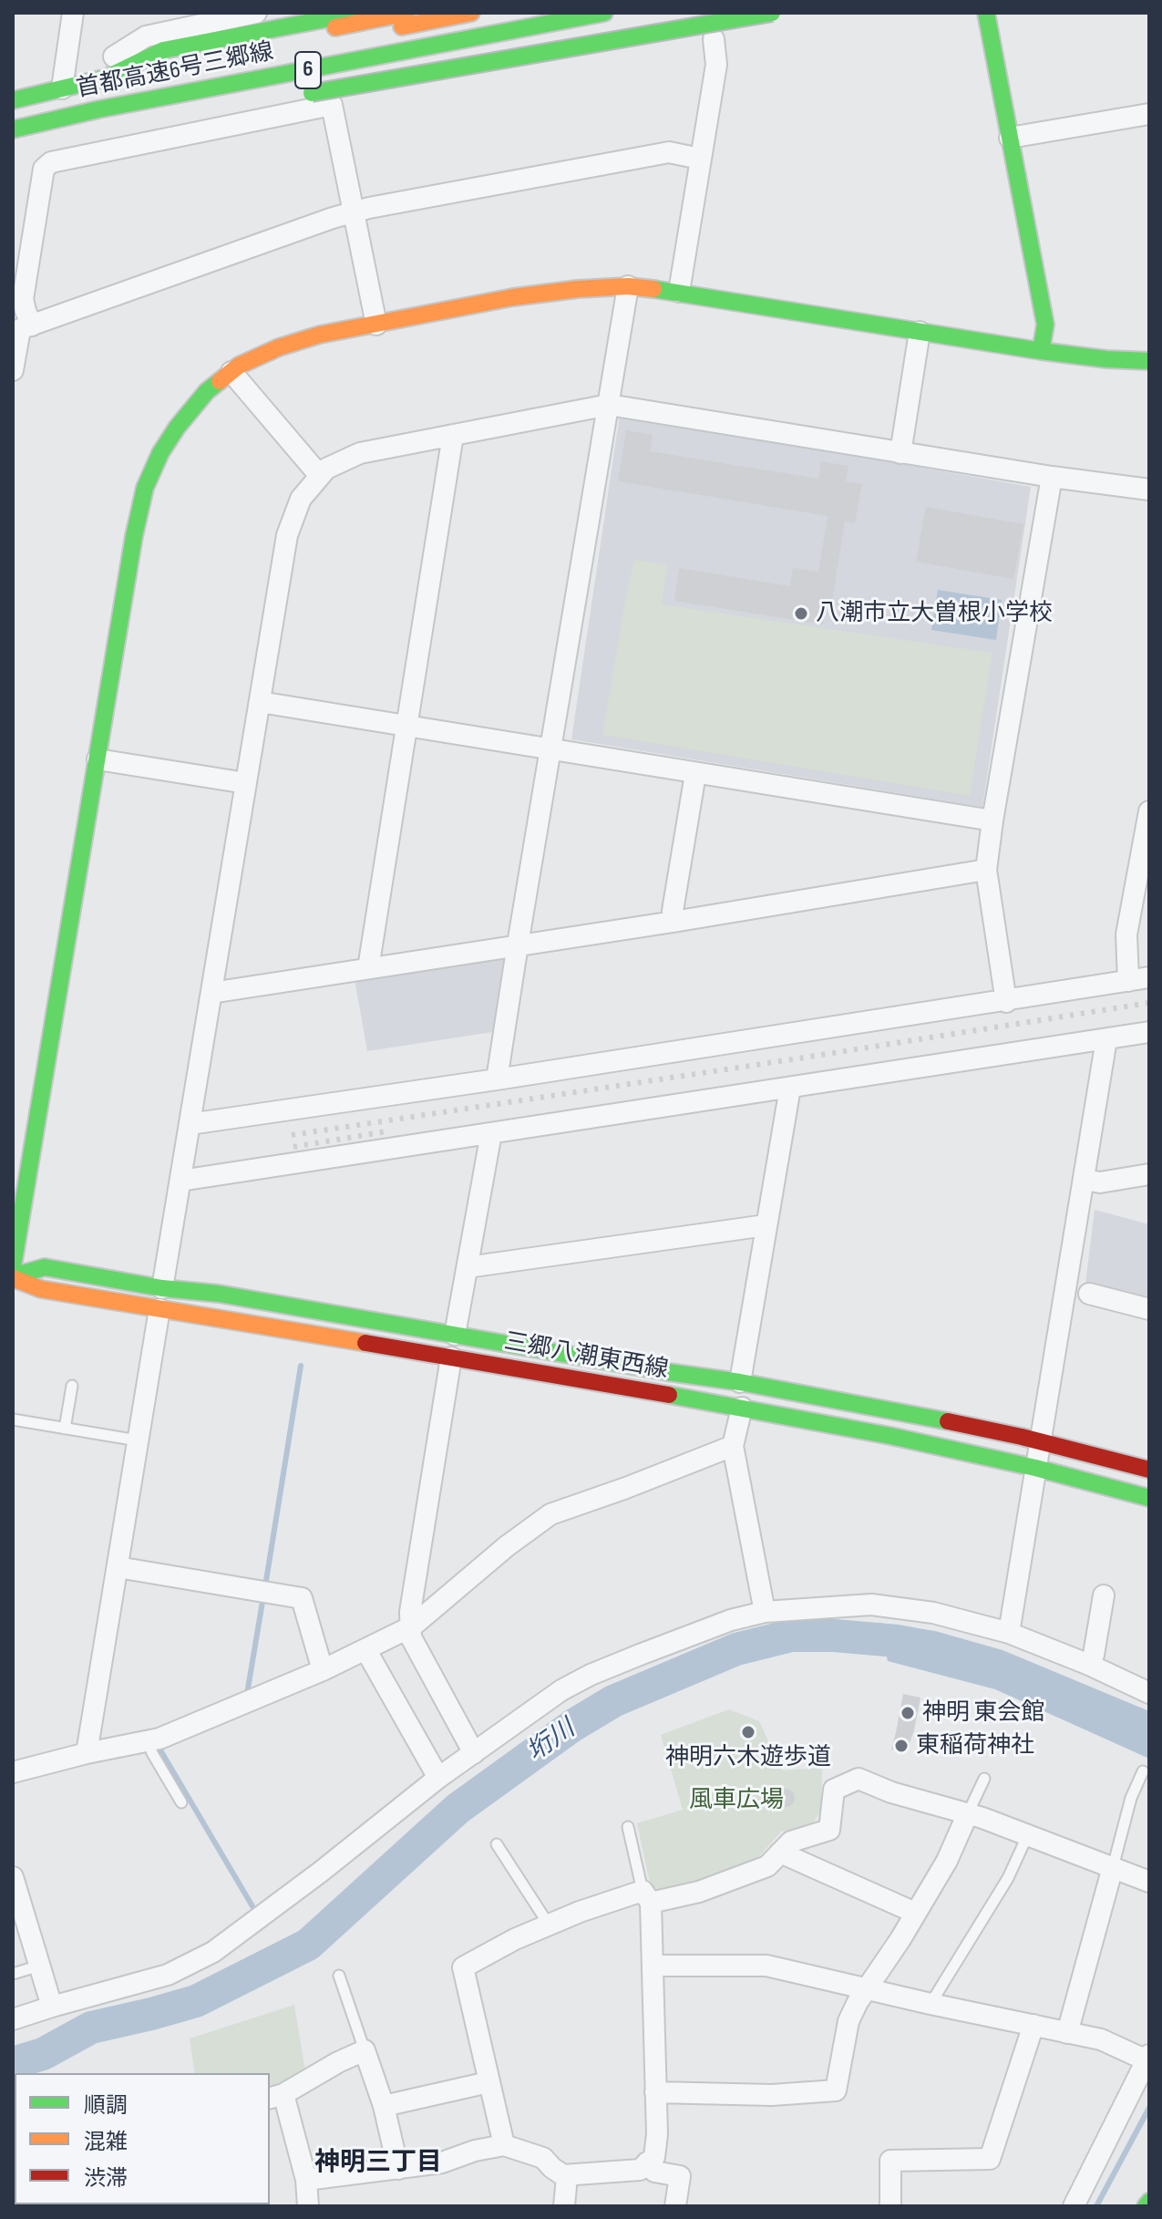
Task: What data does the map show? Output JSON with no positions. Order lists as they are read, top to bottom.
{
  "streets": {
    "main road": ["6", "首都高速6号三郷線", "三郷八潮東西線"]
  },
  "districts": ["神明三丁目"],
  "water": ["垳川"],
  "parks": ["風車広場"],
  "places": [
    "八潮市立大曽根小学校",
    "神明 東会館",
    "神明六木遊歩道",
    "東稲荷神社"
  ],
  "legend": ["順調", "混雑", "渋滞"]
}
